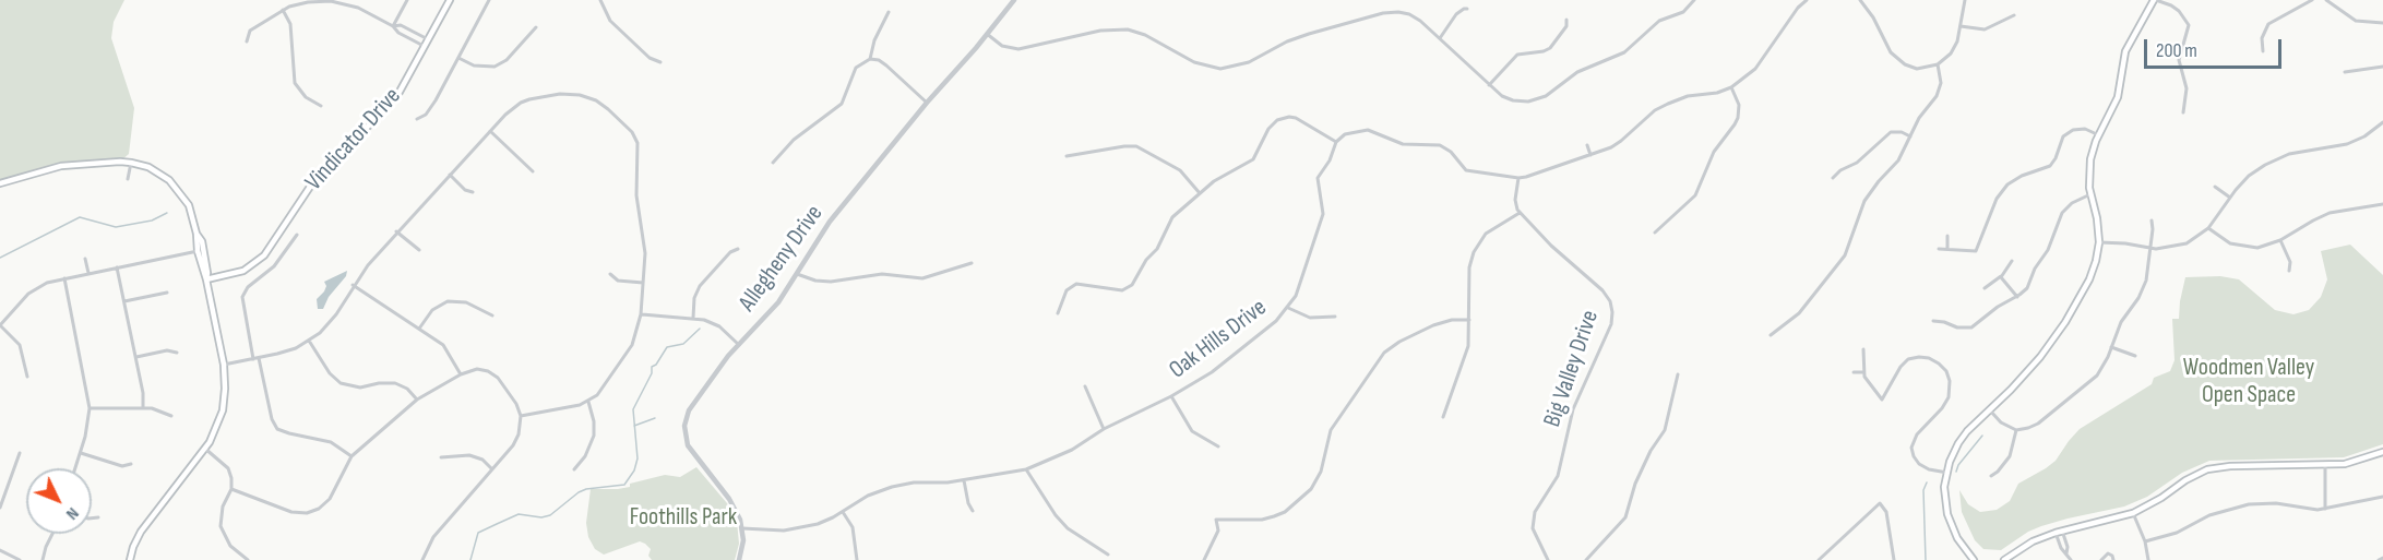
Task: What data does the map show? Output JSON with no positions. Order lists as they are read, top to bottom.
{
  "streets": {
    "main road": ["Vindicator Drive"],
    "street": ["Allegheny Drive", "Oak Hills Drive", "Big Valley Drive"]
  },
  "crossings": [
    ["Allegheny Drive", "Oak Hills Drive"]
  ],
  "parks": ["Woodmen Valley Open Space", "Foothills Park"],
  "scale_bar": "200 m",
  "north": "bottom right"
}
